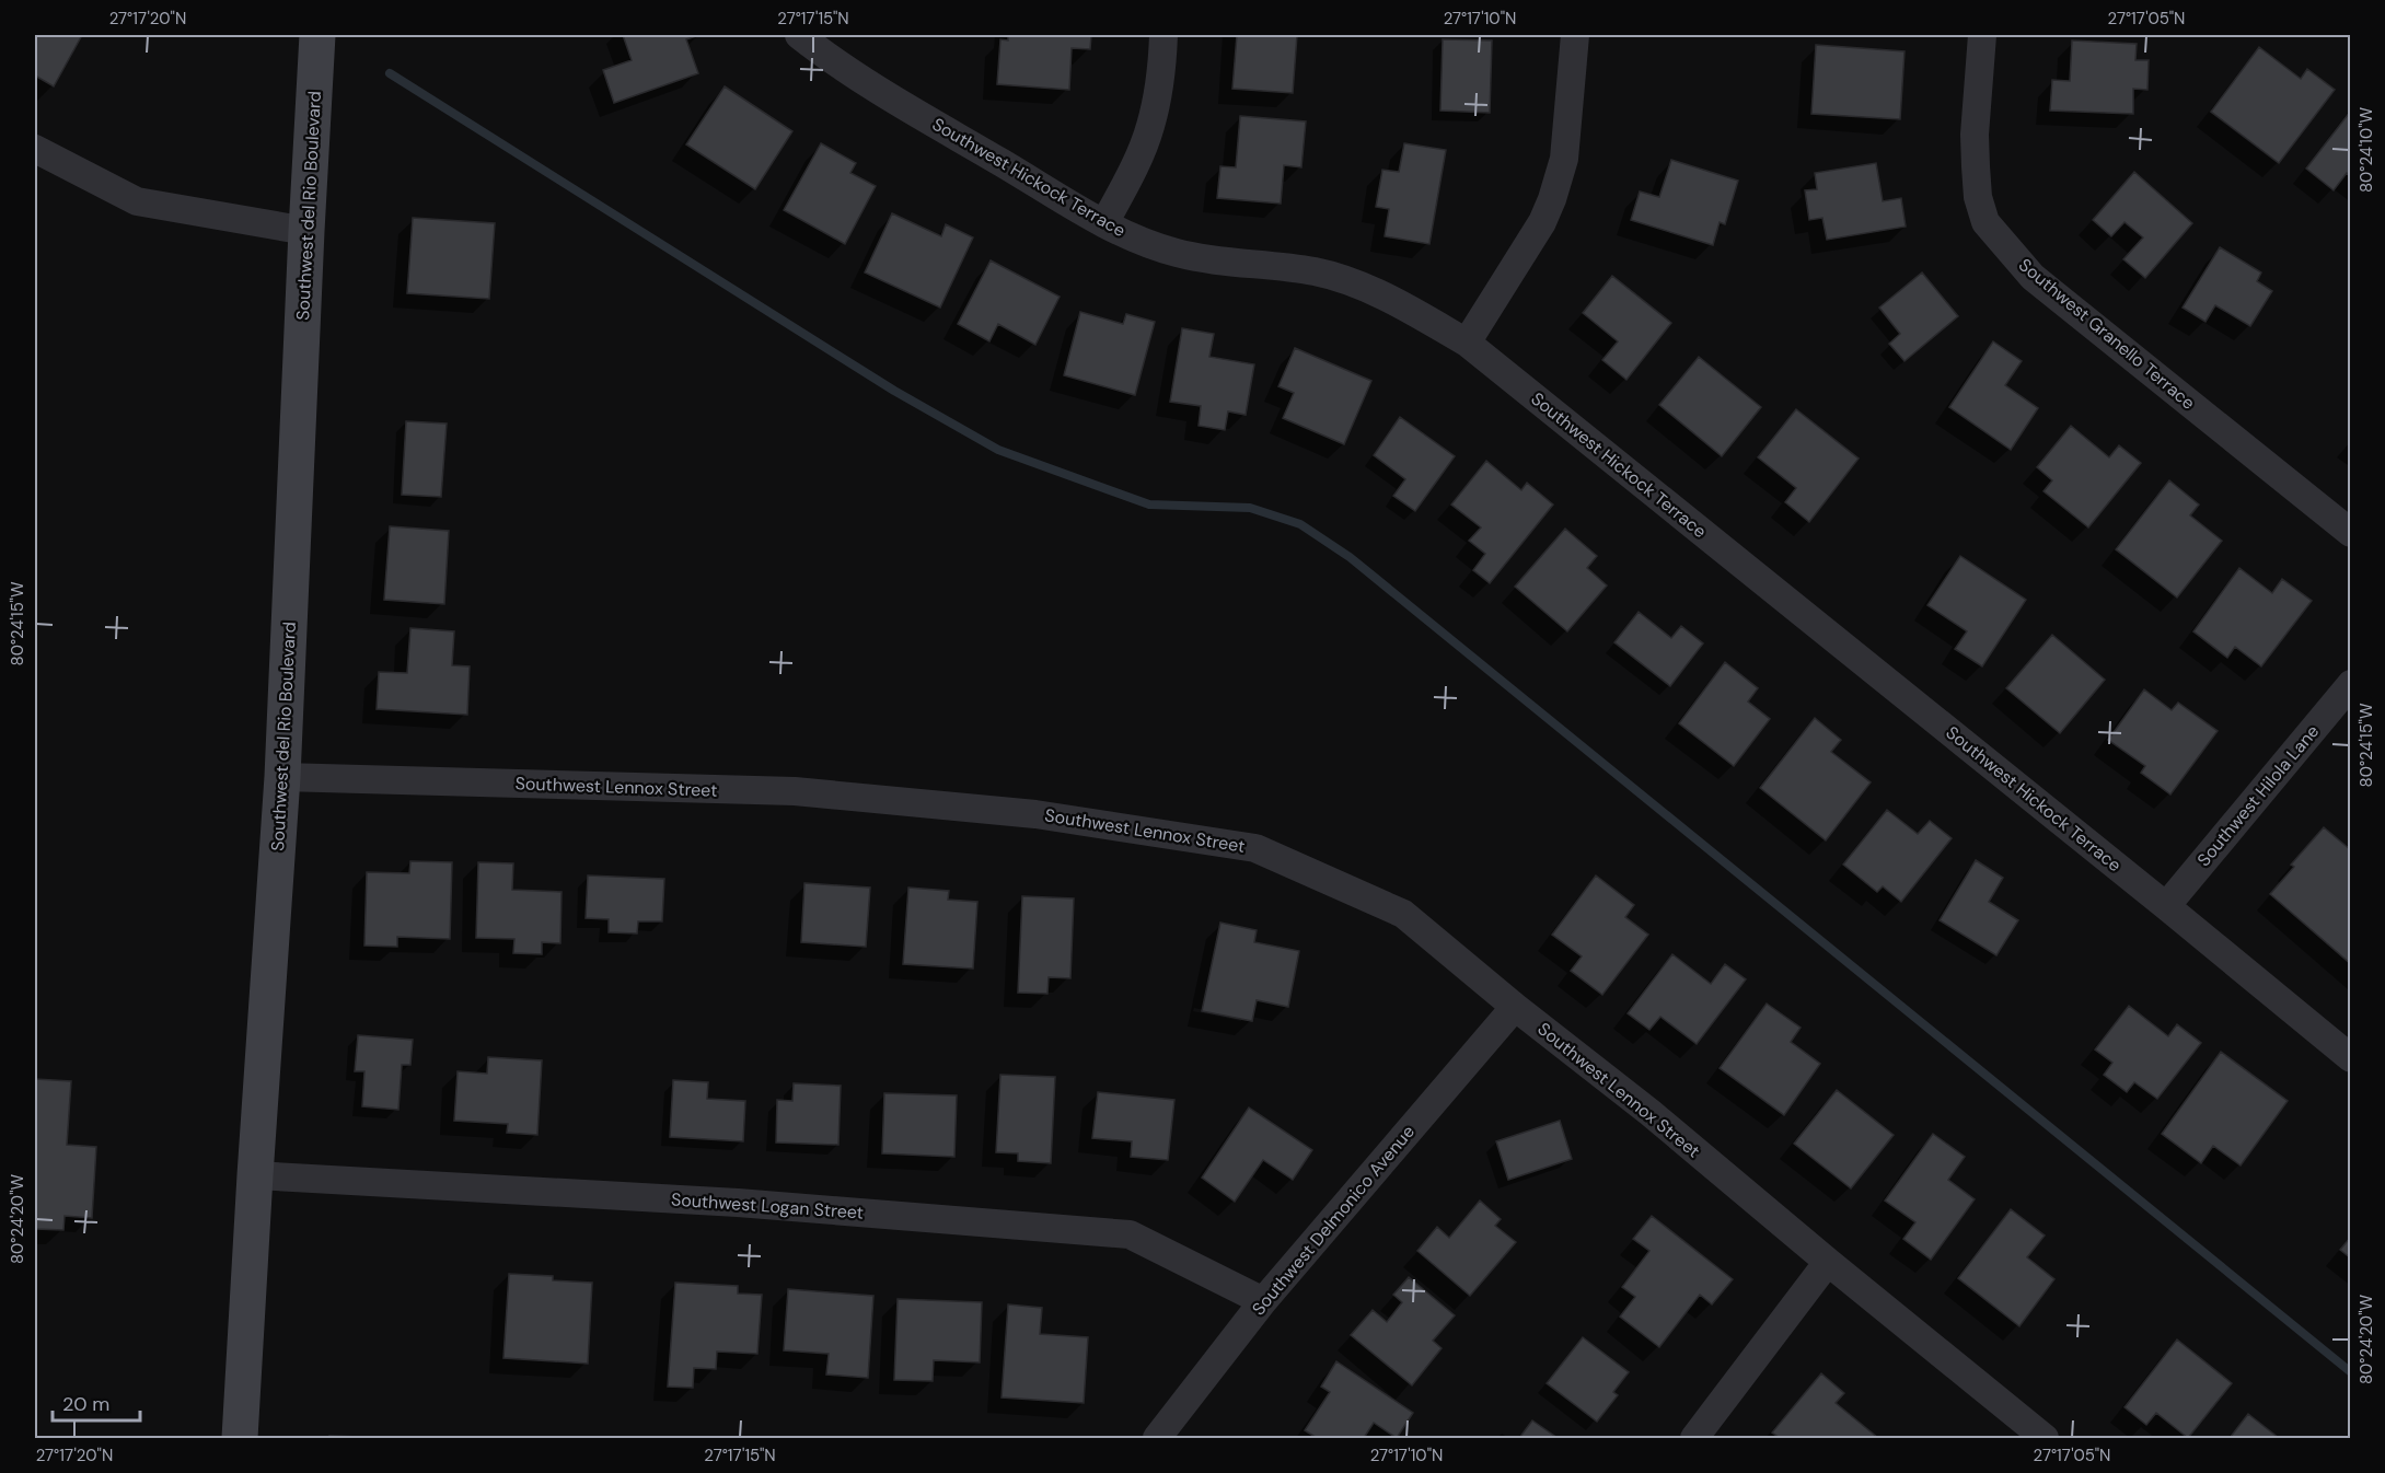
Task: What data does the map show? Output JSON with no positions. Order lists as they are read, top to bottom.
{
  "streets": {
    "street": [
      "Southwest Hickock Terrace",
      "Southwest del Rio Boulevard",
      "Southwest Granello Terrace",
      "Southwest Lennox Street",
      "Southwest Hilola Lane",
      "Southwest Logan Street",
      "Southwest Delmonico Avenue"
    ]
  },
  "crossings": [
    ["Southwest Hickock Terrace", "Southwest Hilola Lane"],
    ["Southwest del Rio Boulevard", "Southwest Lennox Street"],
    ["Southwest del Rio Boulevard", "Southwest Logan Street"],
    ["Southwest Lennox Street", "Southwest Delmonico Avenue"],
    ["Southwest Logan Street", "Southwest Delmonico Avenue"]
  ],
  "scale_bar": "20 m",
  "coordinates": [
    "27°17'20\"N",
    "27°17'15\"N",
    "27°17'10\"N",
    "27°17'05\"N",
    "80°24'10\"W",
    "80°24'15\"W",
    "80°24'20\"W"
  ]
}
